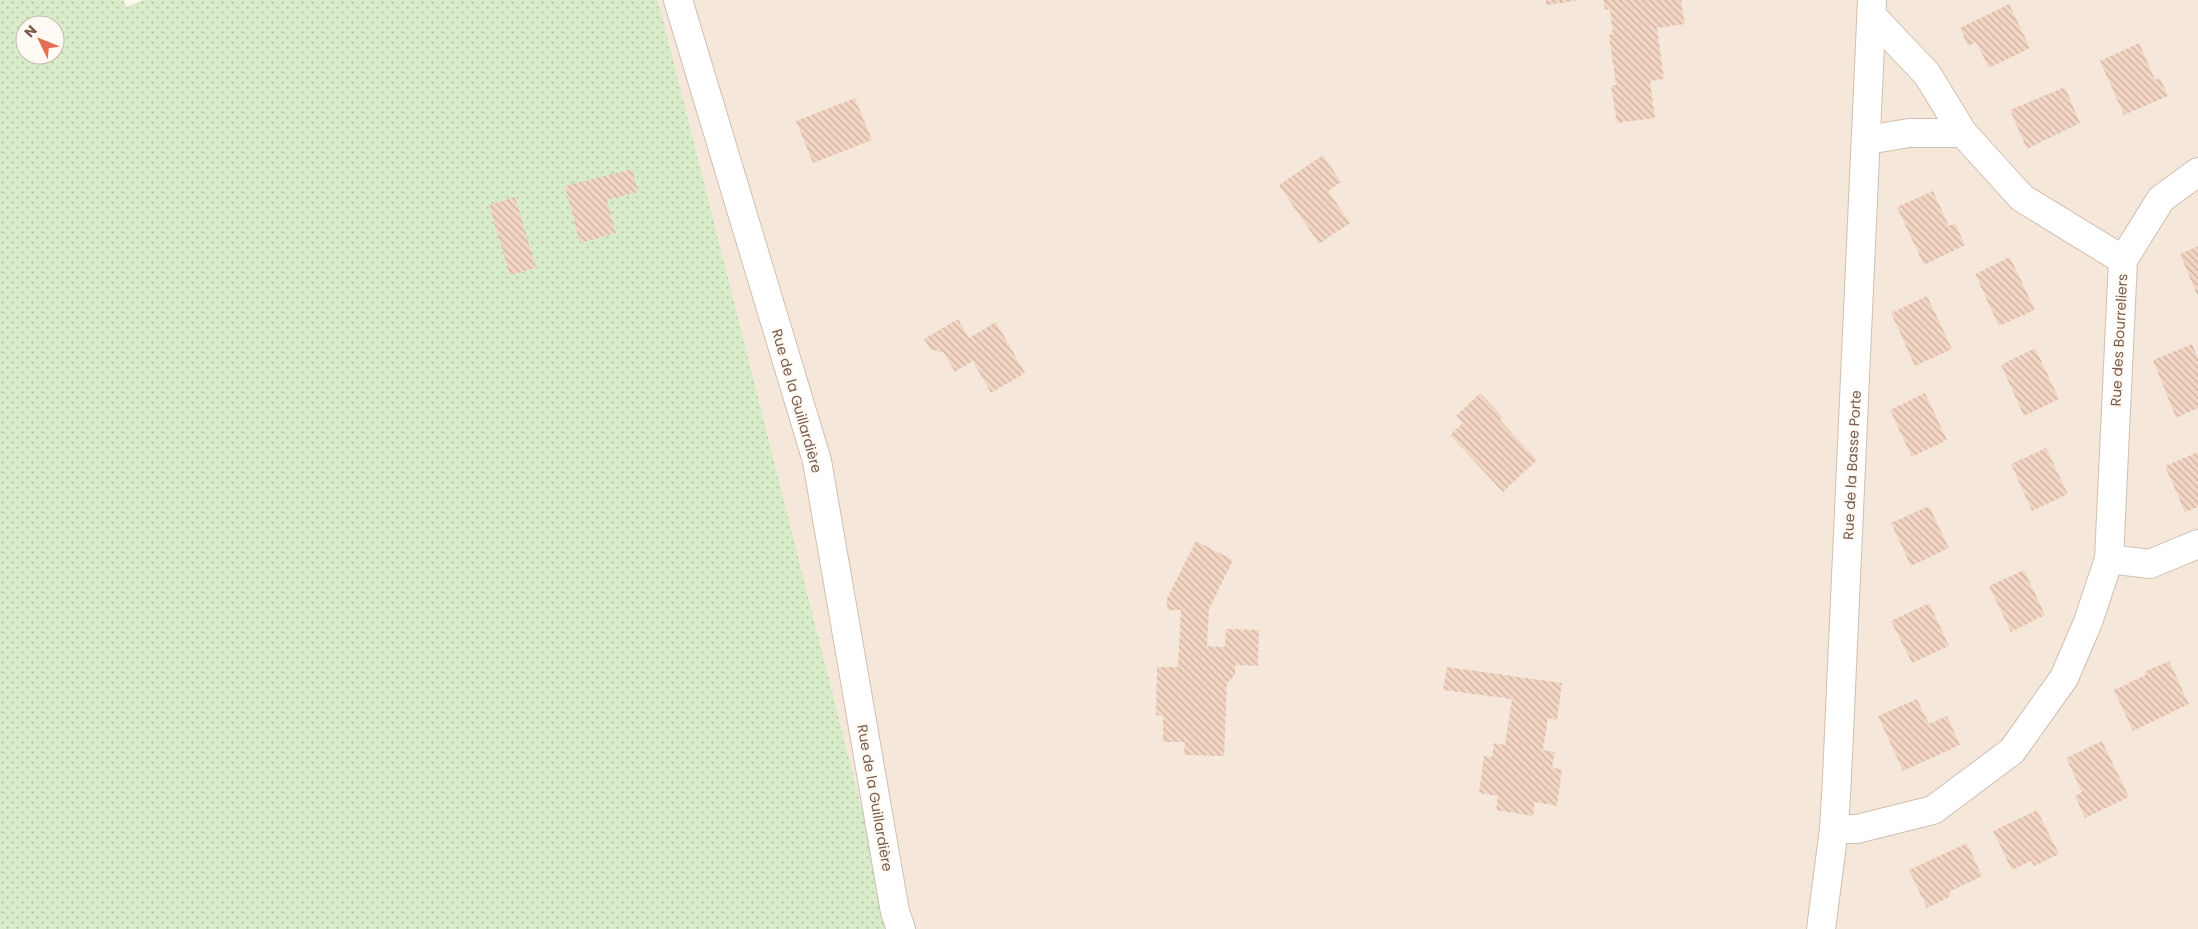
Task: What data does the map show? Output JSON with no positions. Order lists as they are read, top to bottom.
{
  "streets": {
    "street": ["Rue des Bourreliers", "Rue de la Guillardière", "Rue de la Basse Porte"]
  },
  "crossings": [
    ["Rue des Bourreliers", "Rue de la Basse Porte"]
  ],
  "north": "top left"
}
